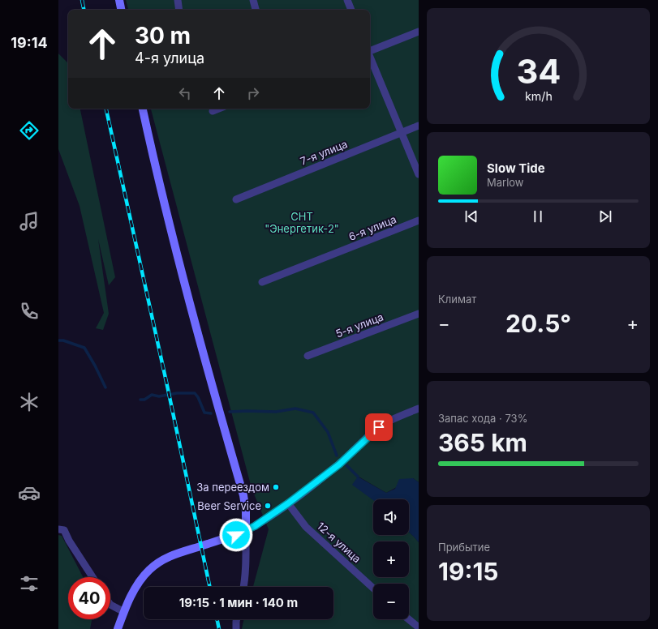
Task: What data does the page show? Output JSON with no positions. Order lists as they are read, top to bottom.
{
  "streets": {
    "street": [
      "7-я улица",
      "6-я улица",
      "5-я улица",
      "12-я улица"
    ]
  },
  "parks": ["СHТ \"Энергетик-2\""],
  "places": ["За переездом", "Beer Service"],
  "page": {
    "tabs": "19:14",
    "turn": ["30 m", "4-я улица"],
    "song": ["Slow Tide", "Marlow"],
    "tile": [
      "Климат",
      ["Запас хода · 73%", "365 km"],
      ["Прибытие", "19:15"]
    ],
    "heat": ["−", "20.5°", "+"],
    "map_buttons": ["+", "−"],
    "limit": "40",
    "trip": "19:15 · 1 мин · 140 m",
    "gauge": ["34", "km/h"]
  }
}
